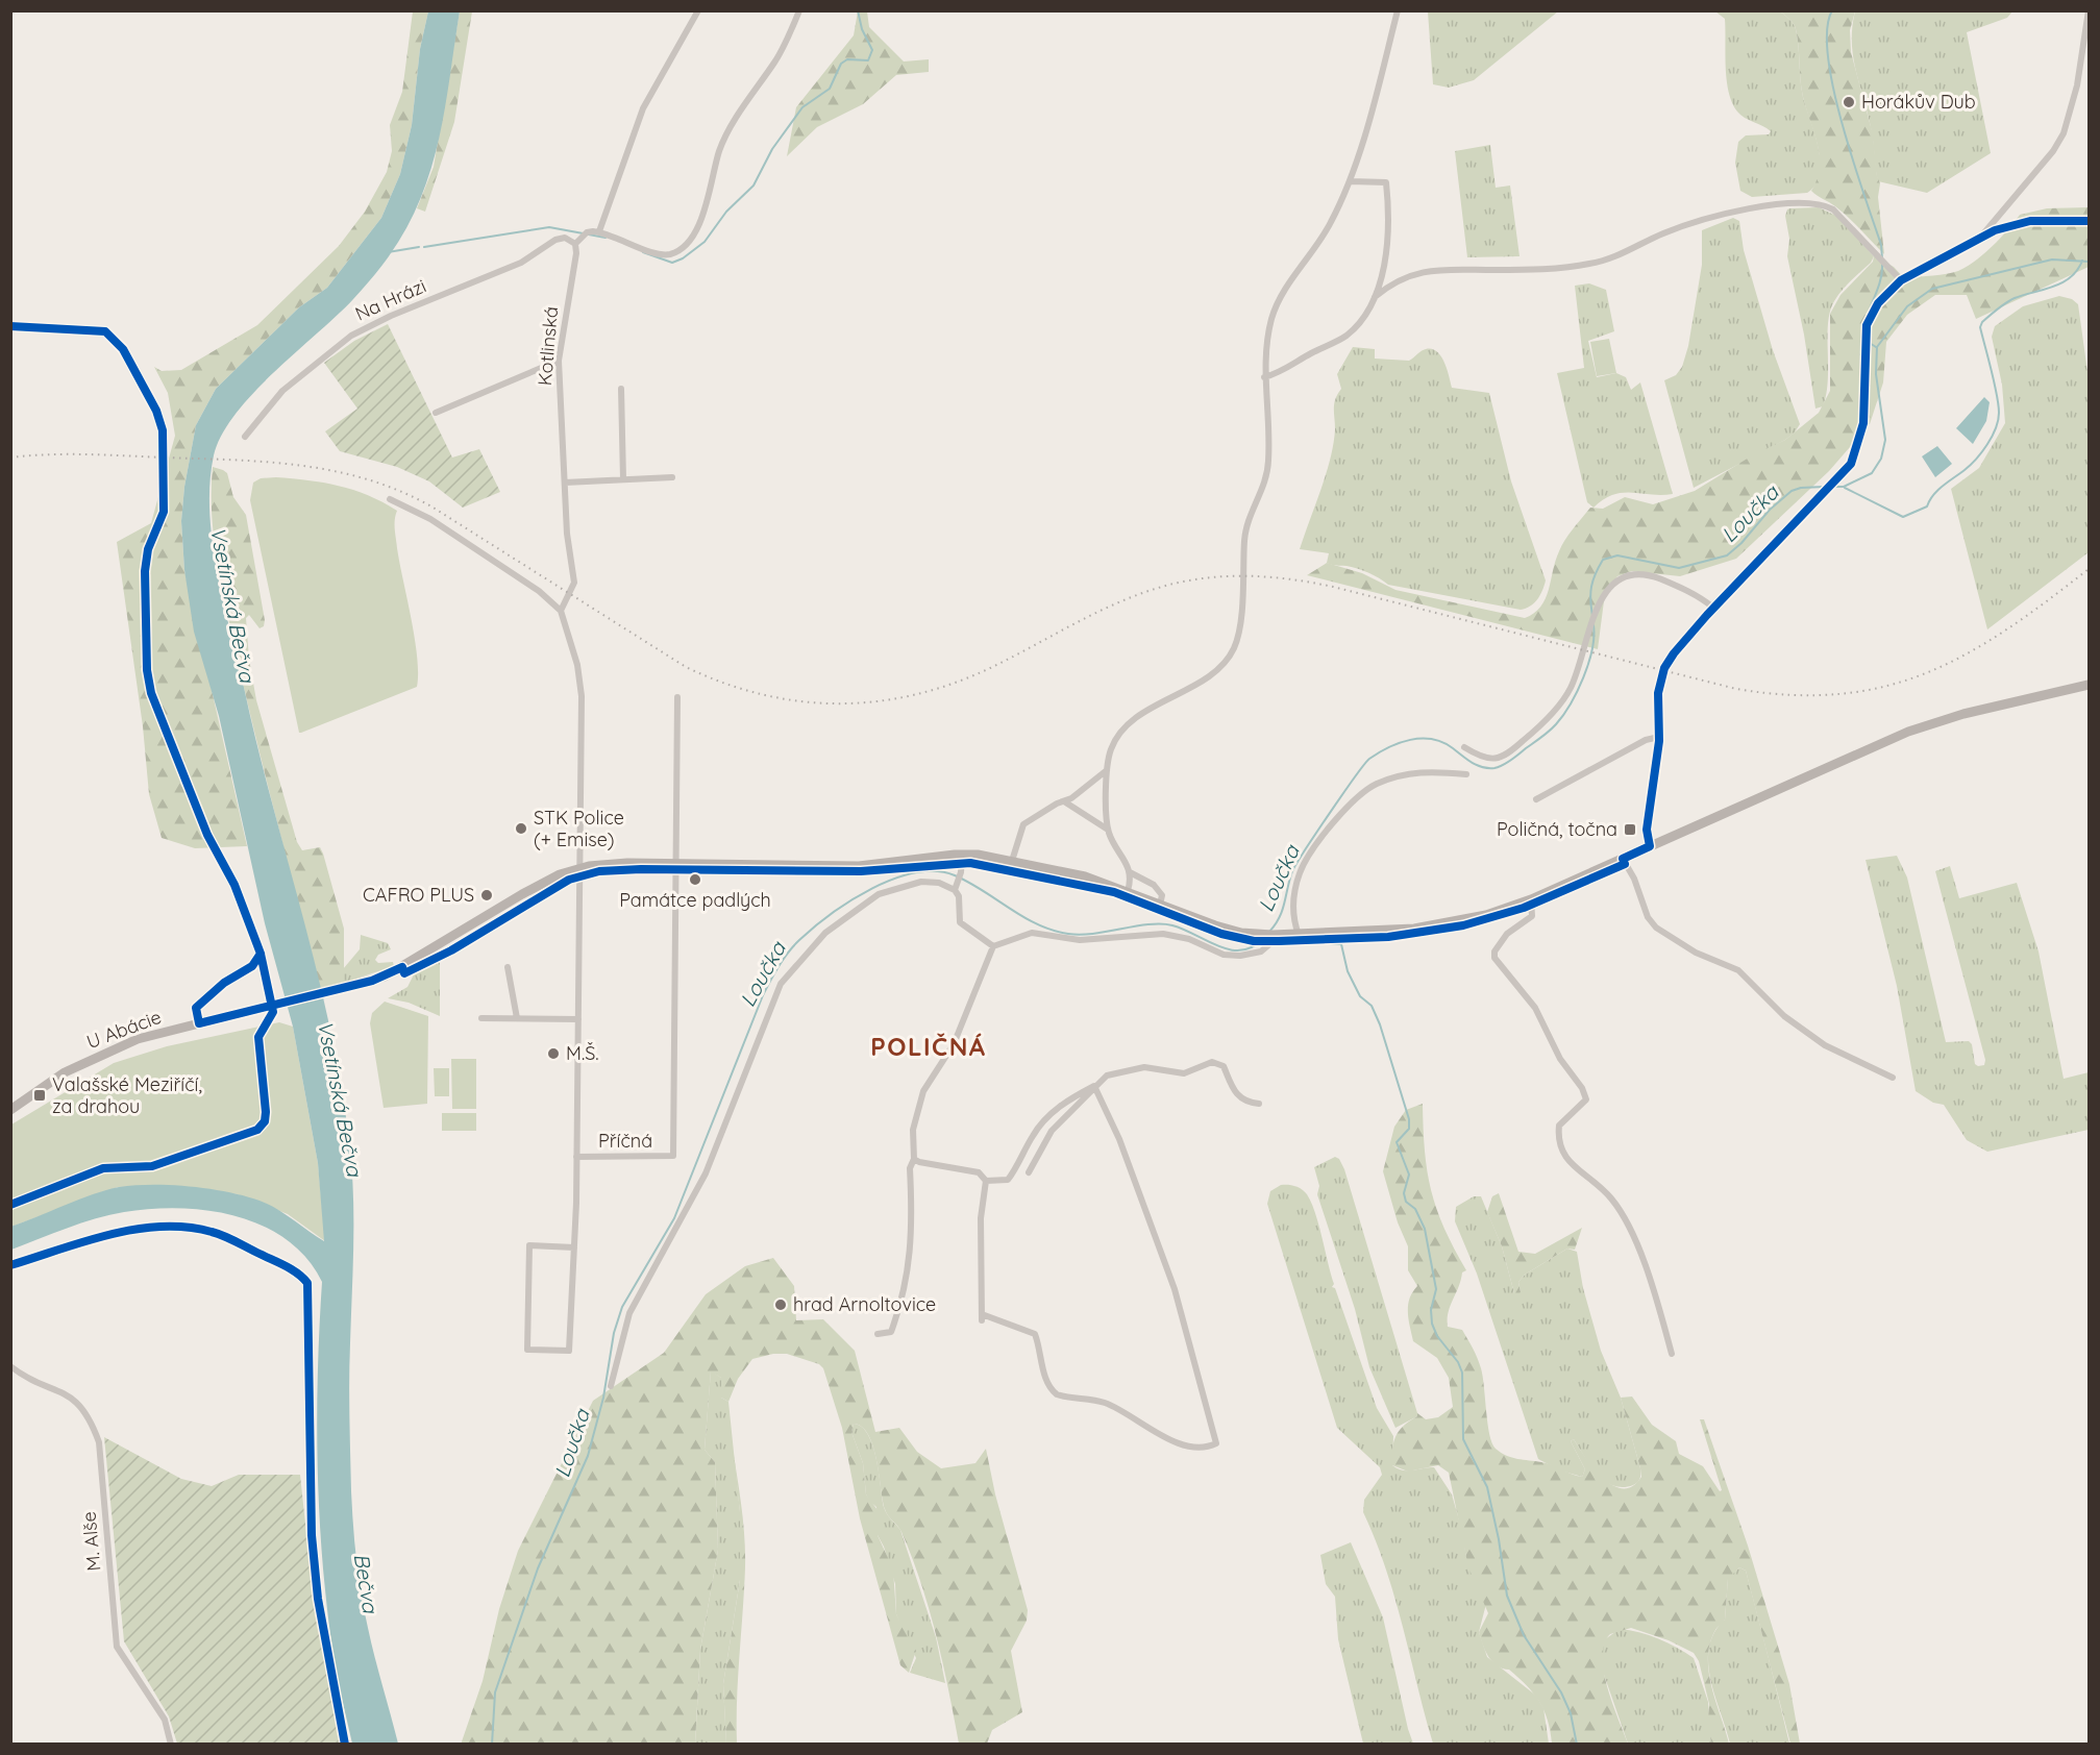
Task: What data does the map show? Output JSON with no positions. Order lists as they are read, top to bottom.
{
  "streets": {
    "main road": ["U Abácie"],
    "street": [
      "Na Hrázi",
      "Kotlinská",
      "Příčná",
      "M. Alše"
    ]
  },
  "crossings": [
    ["Na Hrázi", "Kotlinská"],
    ["U Abácie", "Příčná"]
  ],
  "districts": ["POLIČNÁ"],
  "water": ["Loučka", "Vsetínská Bečva", "Bečva"],
  "places": {
    "other": [
      "Horákův Dub",
      "STK Police (+ Emise)",
      "Památce padlých",
      "CAFRO PLUS",
      "M.Š.",
      "hrad Arnoltovice"
    ],
    "transit": ["Poličná, točna", "Valašské Meziříčí, za drahou"]
  }
}
